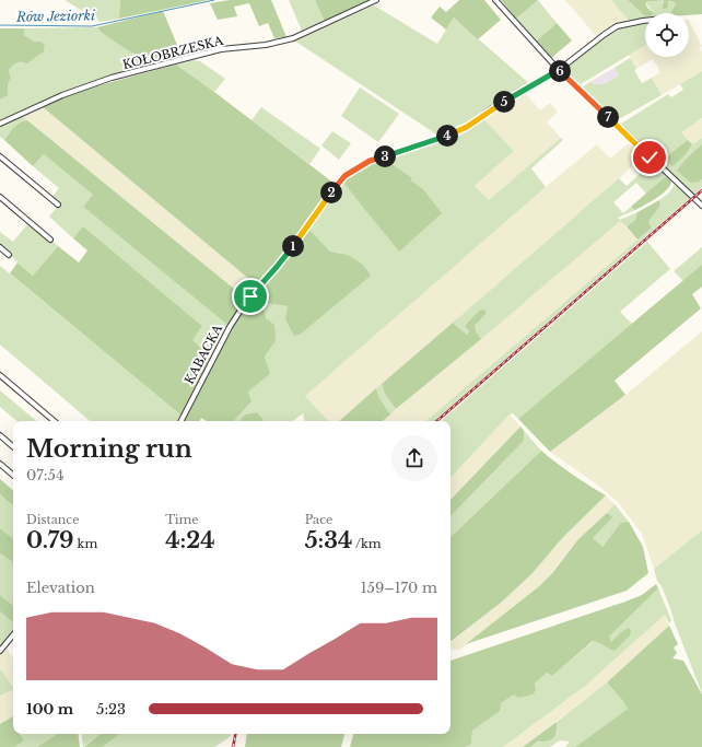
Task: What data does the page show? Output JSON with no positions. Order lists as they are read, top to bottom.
{
  "streets": {
    "street": ["KOŁOBRZESKA", "KABACKA"]
  },
  "water": ["Rów Jeziorki"],
  "page": {
    "pins": [
      "6",
      "5",
      "7",
      "4",
      "3",
      "2",
      "1"
    ],
    "heading": ["Morning run", "07:54"],
    "stats": [
      ["Distance", "0.79 km"],
      ["Time", "4:24"],
      ["Pace", "5:34 /km"]
    ],
    "chart": ["Elevation", "159–170 m"],
    "list": [
      {
        "name": "100 m",
        "note": "5:23"
      }
    ]
  }
}
